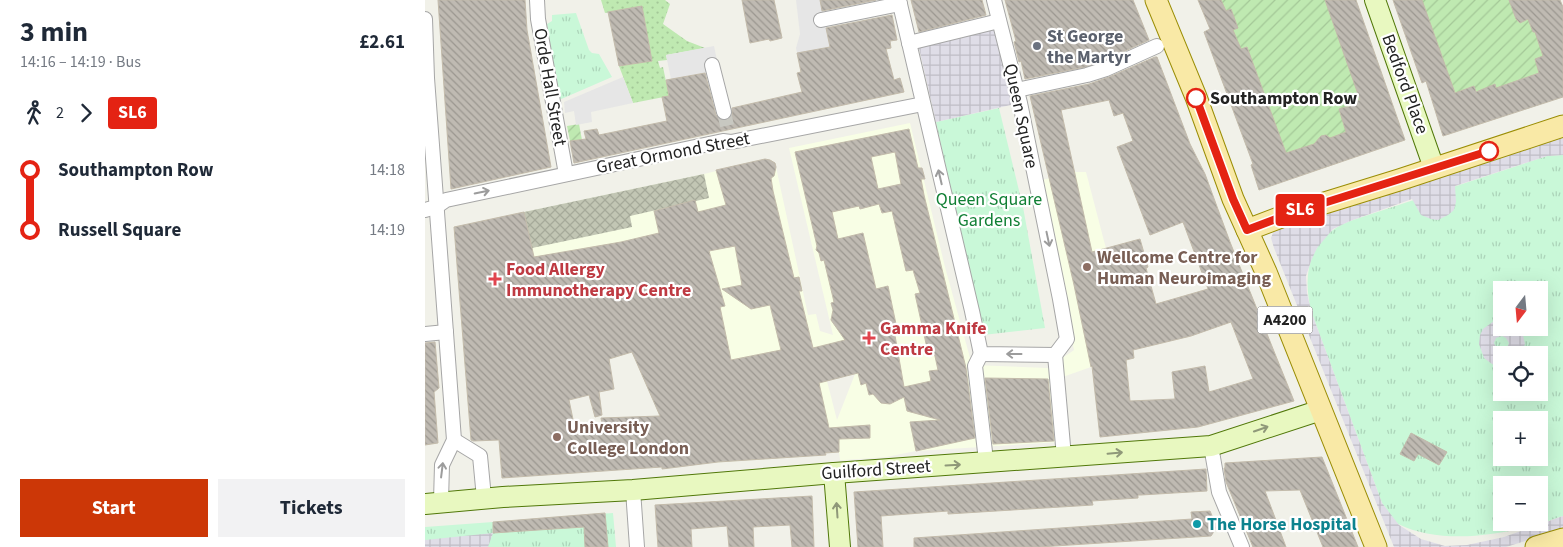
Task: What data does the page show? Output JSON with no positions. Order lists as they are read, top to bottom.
{
  "streets": {
    "main road": ["Bedford Place", "A4200", "Guilford Street"],
    "street": ["Orde Hall Street", "Queen Square", "Great Ormond Street"]
  },
  "crossings": [
    ["Orde Hall Street", "Great Ormond Street"],
    ["A4200", "Guilford Street"]
  ],
  "one_way": ["Guilford Street"],
  "parks": ["Queen Square Gardens"],
  "places": {
    "other": [
      "St George the Martyr",
      "Southampton Row",
      "Wellcome Centre for Human Neuroimaging",
      "University College London",
      "The Horse Hospital"
    ],
    "health": ["Food Allergy Immunotherapy Centre", "Gamma Knife Centre"]
  },
  "lines": ["bus line SL6"],
  "north": "bottom",
  "page": {
    "heading": ["3 min", "14:16 – 14:19 · Bus", "£2.61"],
    "on_map": "SL6",
    "legs": ["2", "SL6"],
    "list": [
      {
        "name": "Southampton Row",
        "value": "14:18"
      },
      {
        "name": "Russell Square",
        "value": "14:19"
      }
    ],
    "map_buttons": ["+", "−"],
    "buttons": ["Start", "Tickets"]
  }
}
